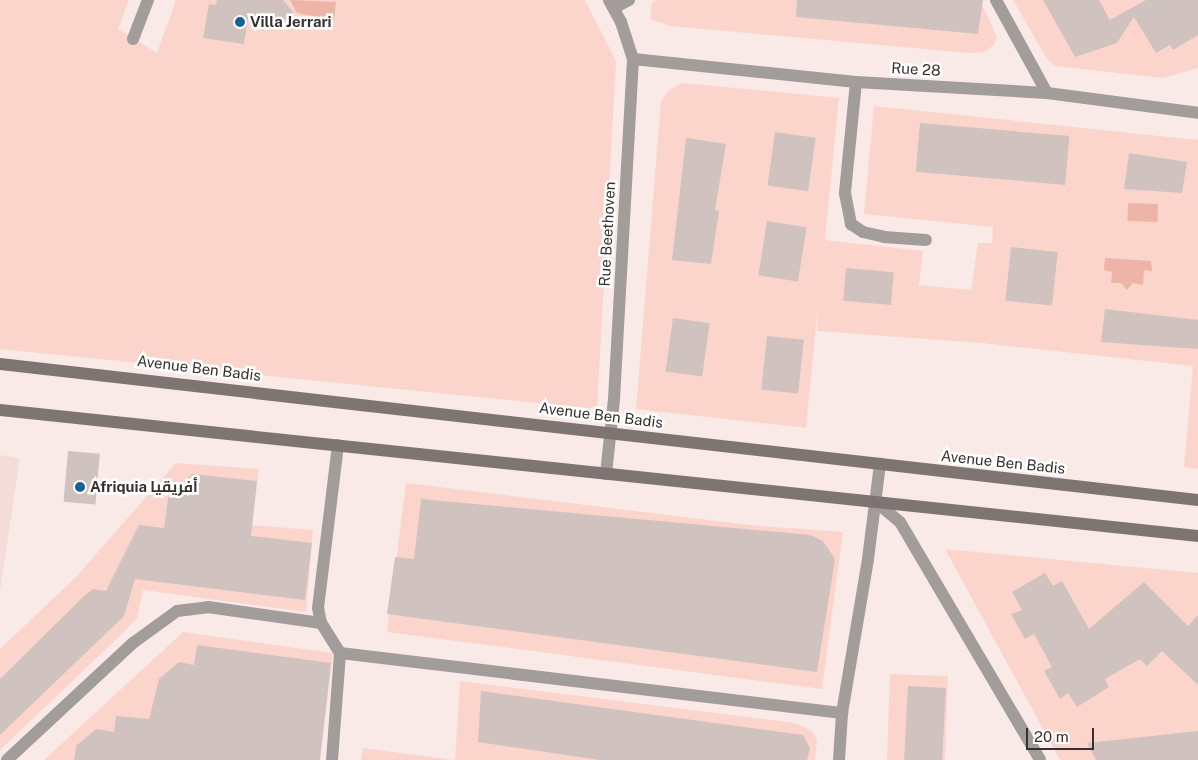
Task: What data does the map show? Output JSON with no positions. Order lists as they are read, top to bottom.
{
  "streets": {
    "main road": ["Avenue Ben Badis"],
    "street": ["Rue 28", "Rue Beethoven"]
  },
  "crossings": [
    ["Rue 28", "Rue Beethoven"],
    ["Rue Beethoven", "Avenue Ben Badis"]
  ],
  "places": ["Villa Jerrari", "Afriquia أفريقيا"],
  "scale_bar": "20 m"
}
